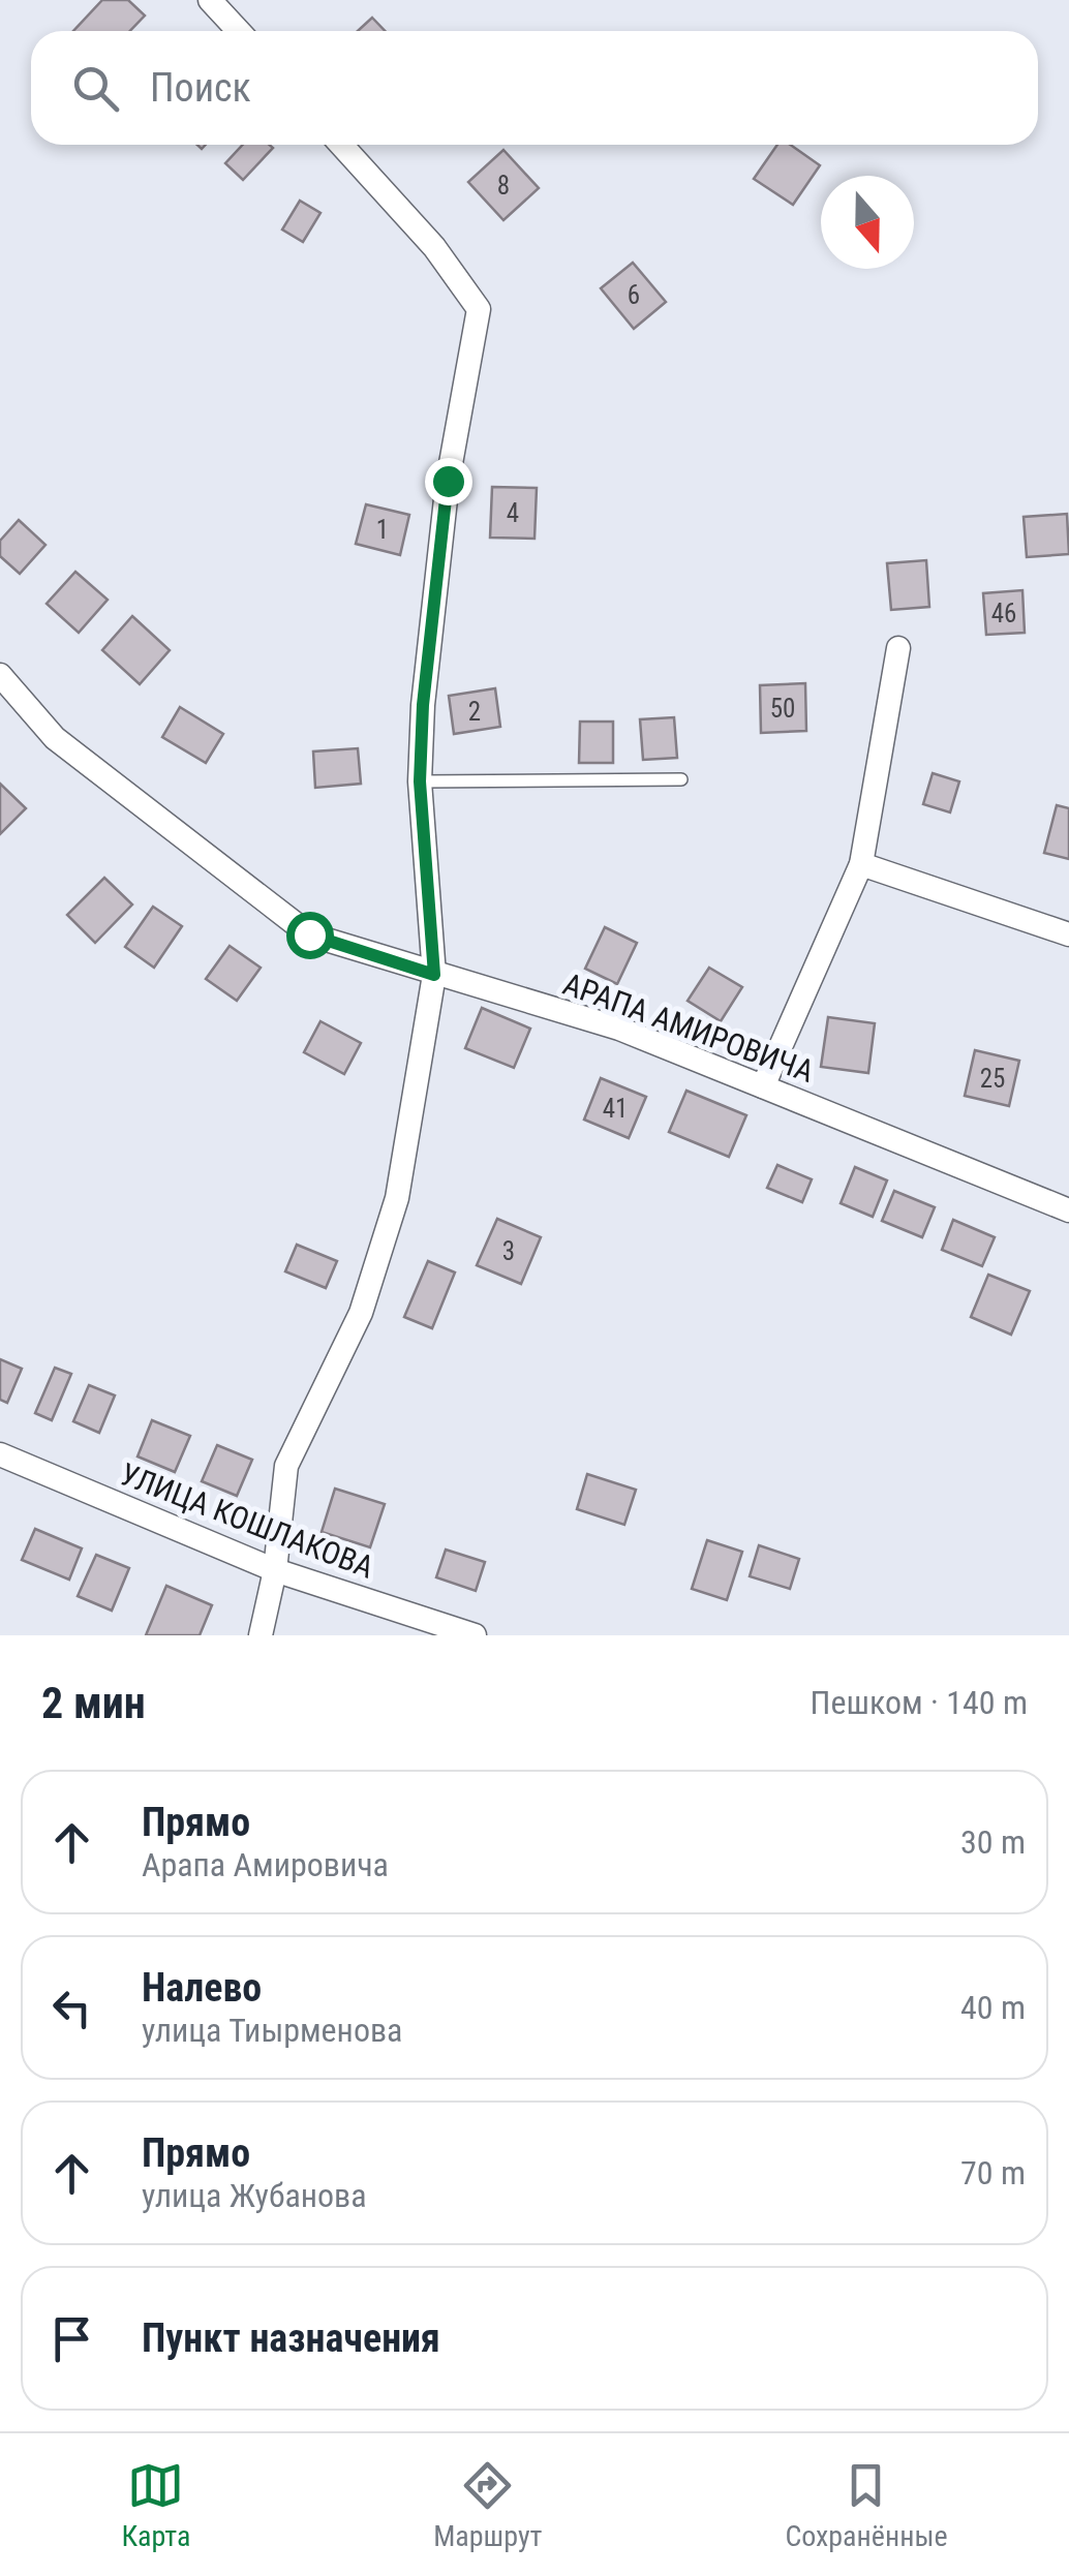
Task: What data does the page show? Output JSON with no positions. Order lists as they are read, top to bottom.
{
  "streets": {
    "street": ["АРАПА АМИРОВИЧА", "УЛИЦА КОШЛАКОВА"]
  },
  "house_numbers": [
    "8",
    "6",
    "4",
    "1",
    "46",
    "50",
    "2",
    "25",
    "41",
    "3"
  ],
  "north": "bottom",
  "page": {
    "search": "Поиск",
    "heading": ["2 мин", "Пешком · 140 m"],
    "list": [
      ["Прямо", "Арапа Амировича", "30 m"],
      ["Налево", "улица Тиырменова", "40 m"],
      ["Прямо", "улица Жубанова", "70 m"],
      "Пункт назначения"
    ],
    "nav": ["Карта", "Маршрут", "Сохранённые"]
  }
}
